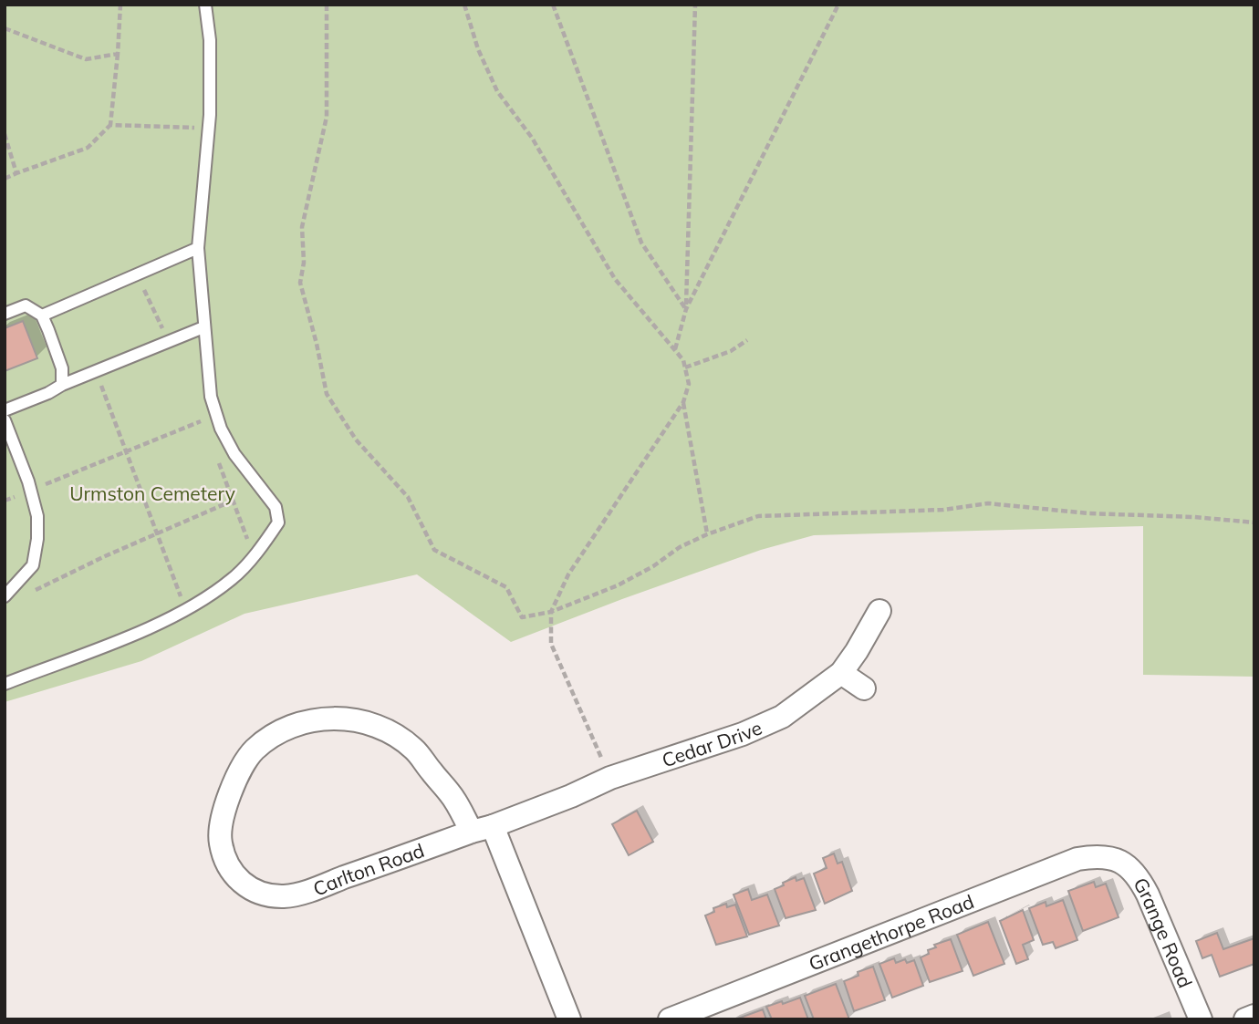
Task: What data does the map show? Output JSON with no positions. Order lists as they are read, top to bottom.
{
  "streets": {
    "street": [
      "Cedar Drive",
      "Carlton Road",
      "Grangethorpe Road",
      "Grange Road"
    ]
  },
  "crossings": [
    ["Cedar Drive", "Carlton Road"],
    ["Grangethorpe Road", "Grange Road"]
  ],
  "parks": ["Urmston Cemetery"]
}
